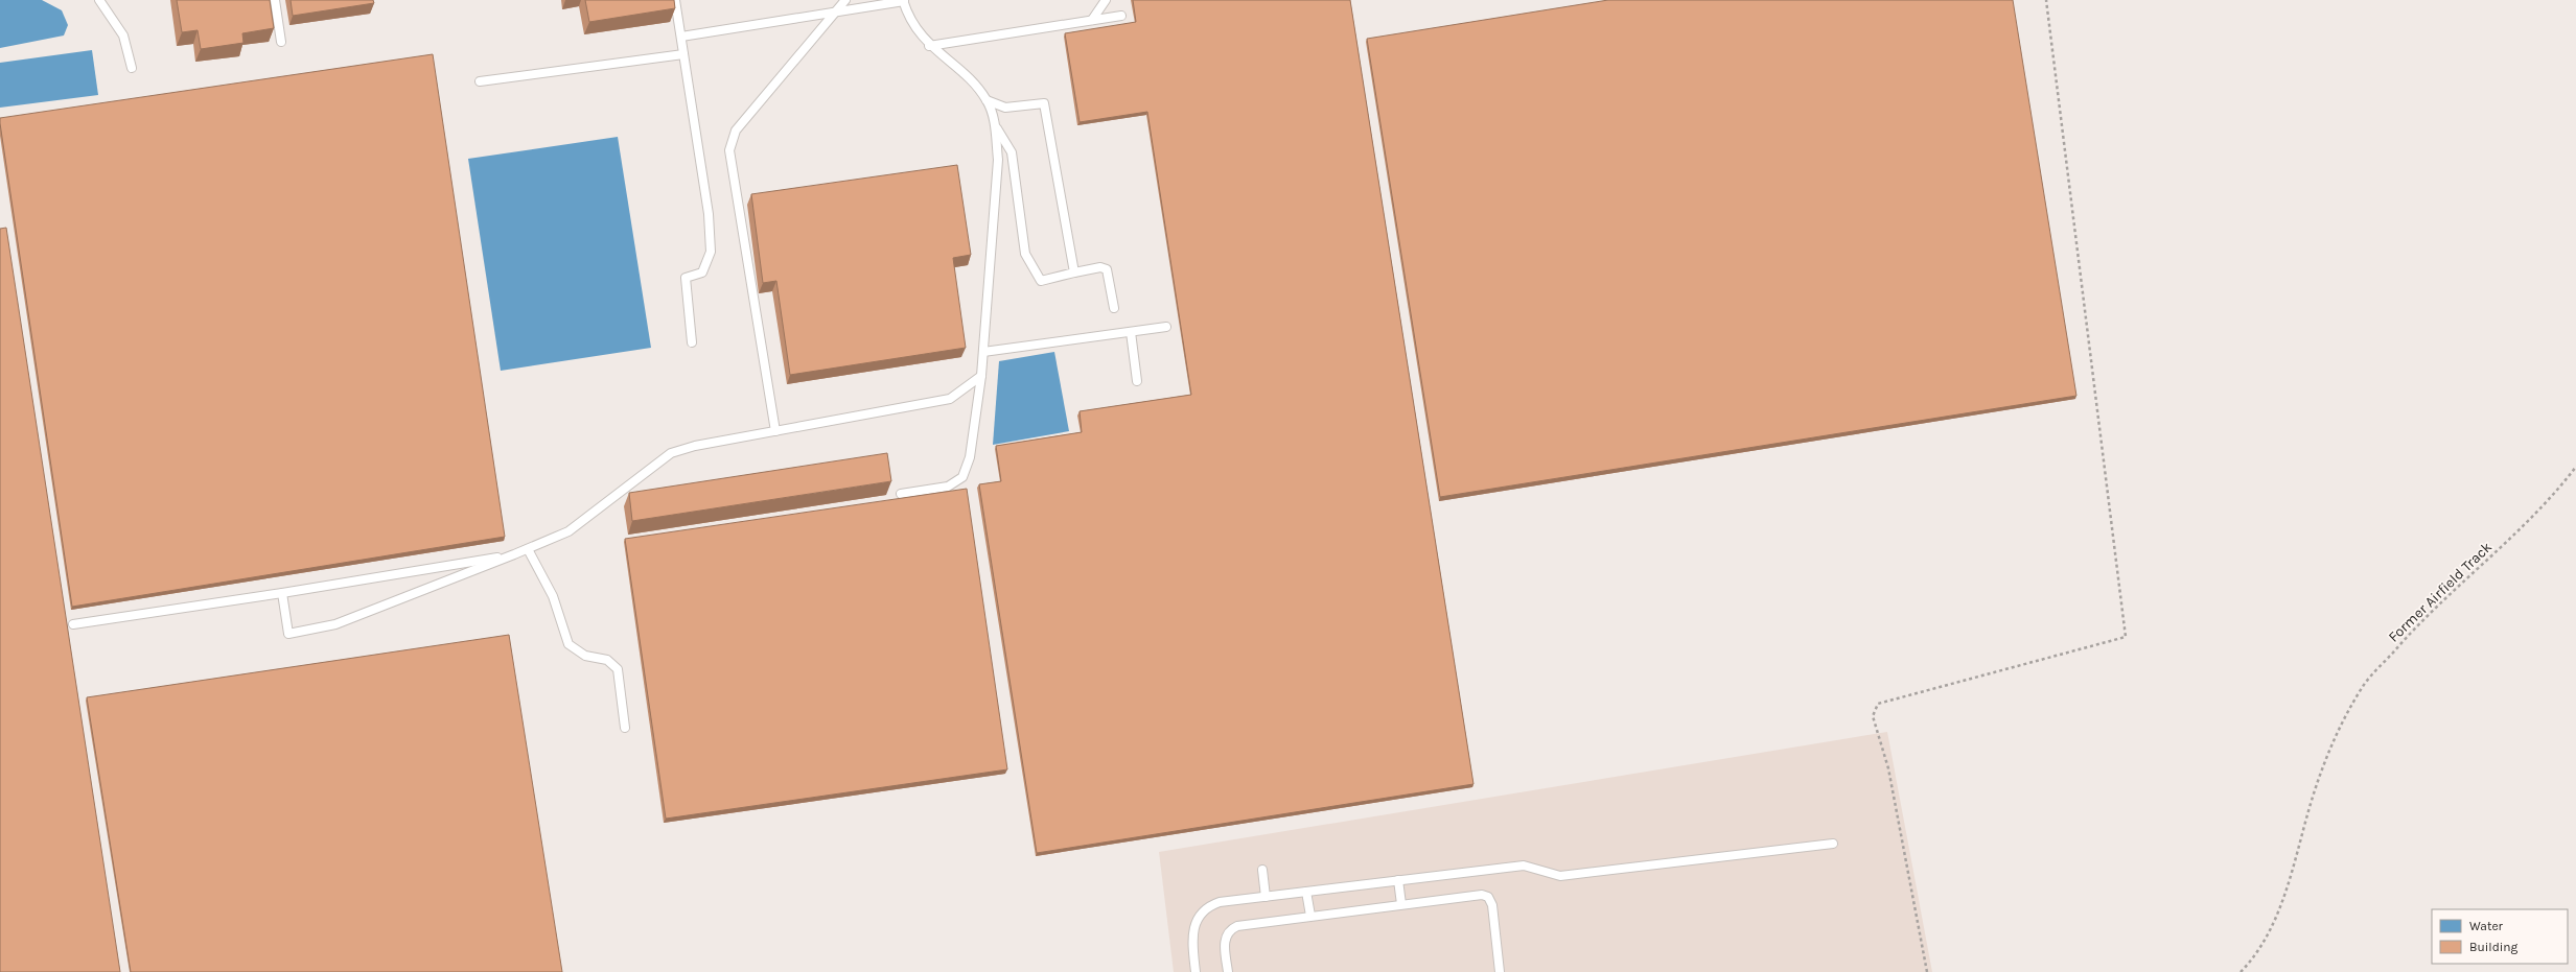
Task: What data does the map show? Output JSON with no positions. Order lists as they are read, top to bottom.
{
  "streets": {
    "path": ["Former Airfield Track"]
  },
  "legend": ["Water", "Building"]
}
